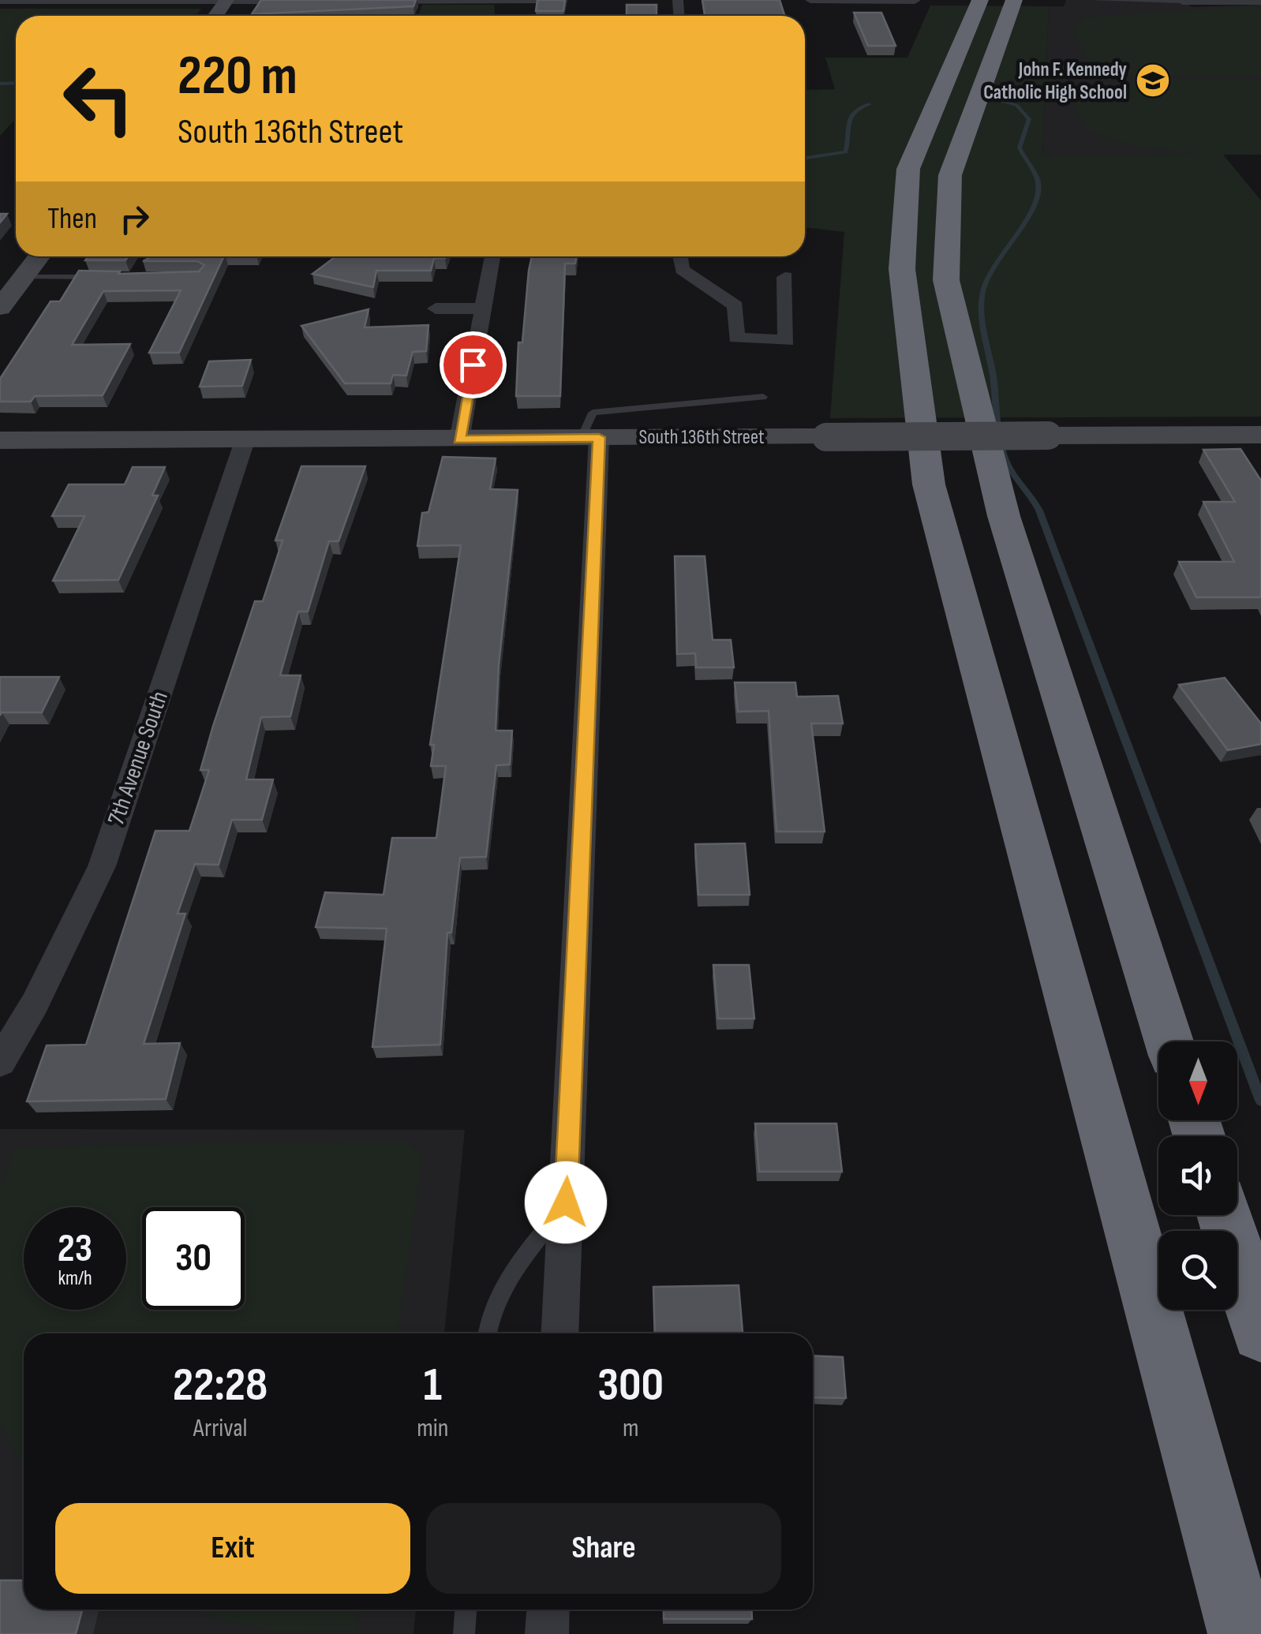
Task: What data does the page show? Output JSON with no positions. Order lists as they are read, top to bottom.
{
  "streets": {
    "street": ["South 136th Street", "7th Avenue South"]
  },
  "crossings": [
    ["South 136th Street", "7th Avenue South"]
  ],
  "places": {
    "school or university": ["John F. Kennedy Catholic High School"]
  },
  "north": "bottom",
  "page": {
    "turn": ["220 m", "South 136th Street"],
    "then": "Then",
    "speed": "23 km/h",
    "limit": "30",
    "eta": [
      "22:28",
      "Arrival",
      "1",
      "min",
      "300",
      "m"
    ],
    "buttons": ["Exit", "Share"]
  }
}
